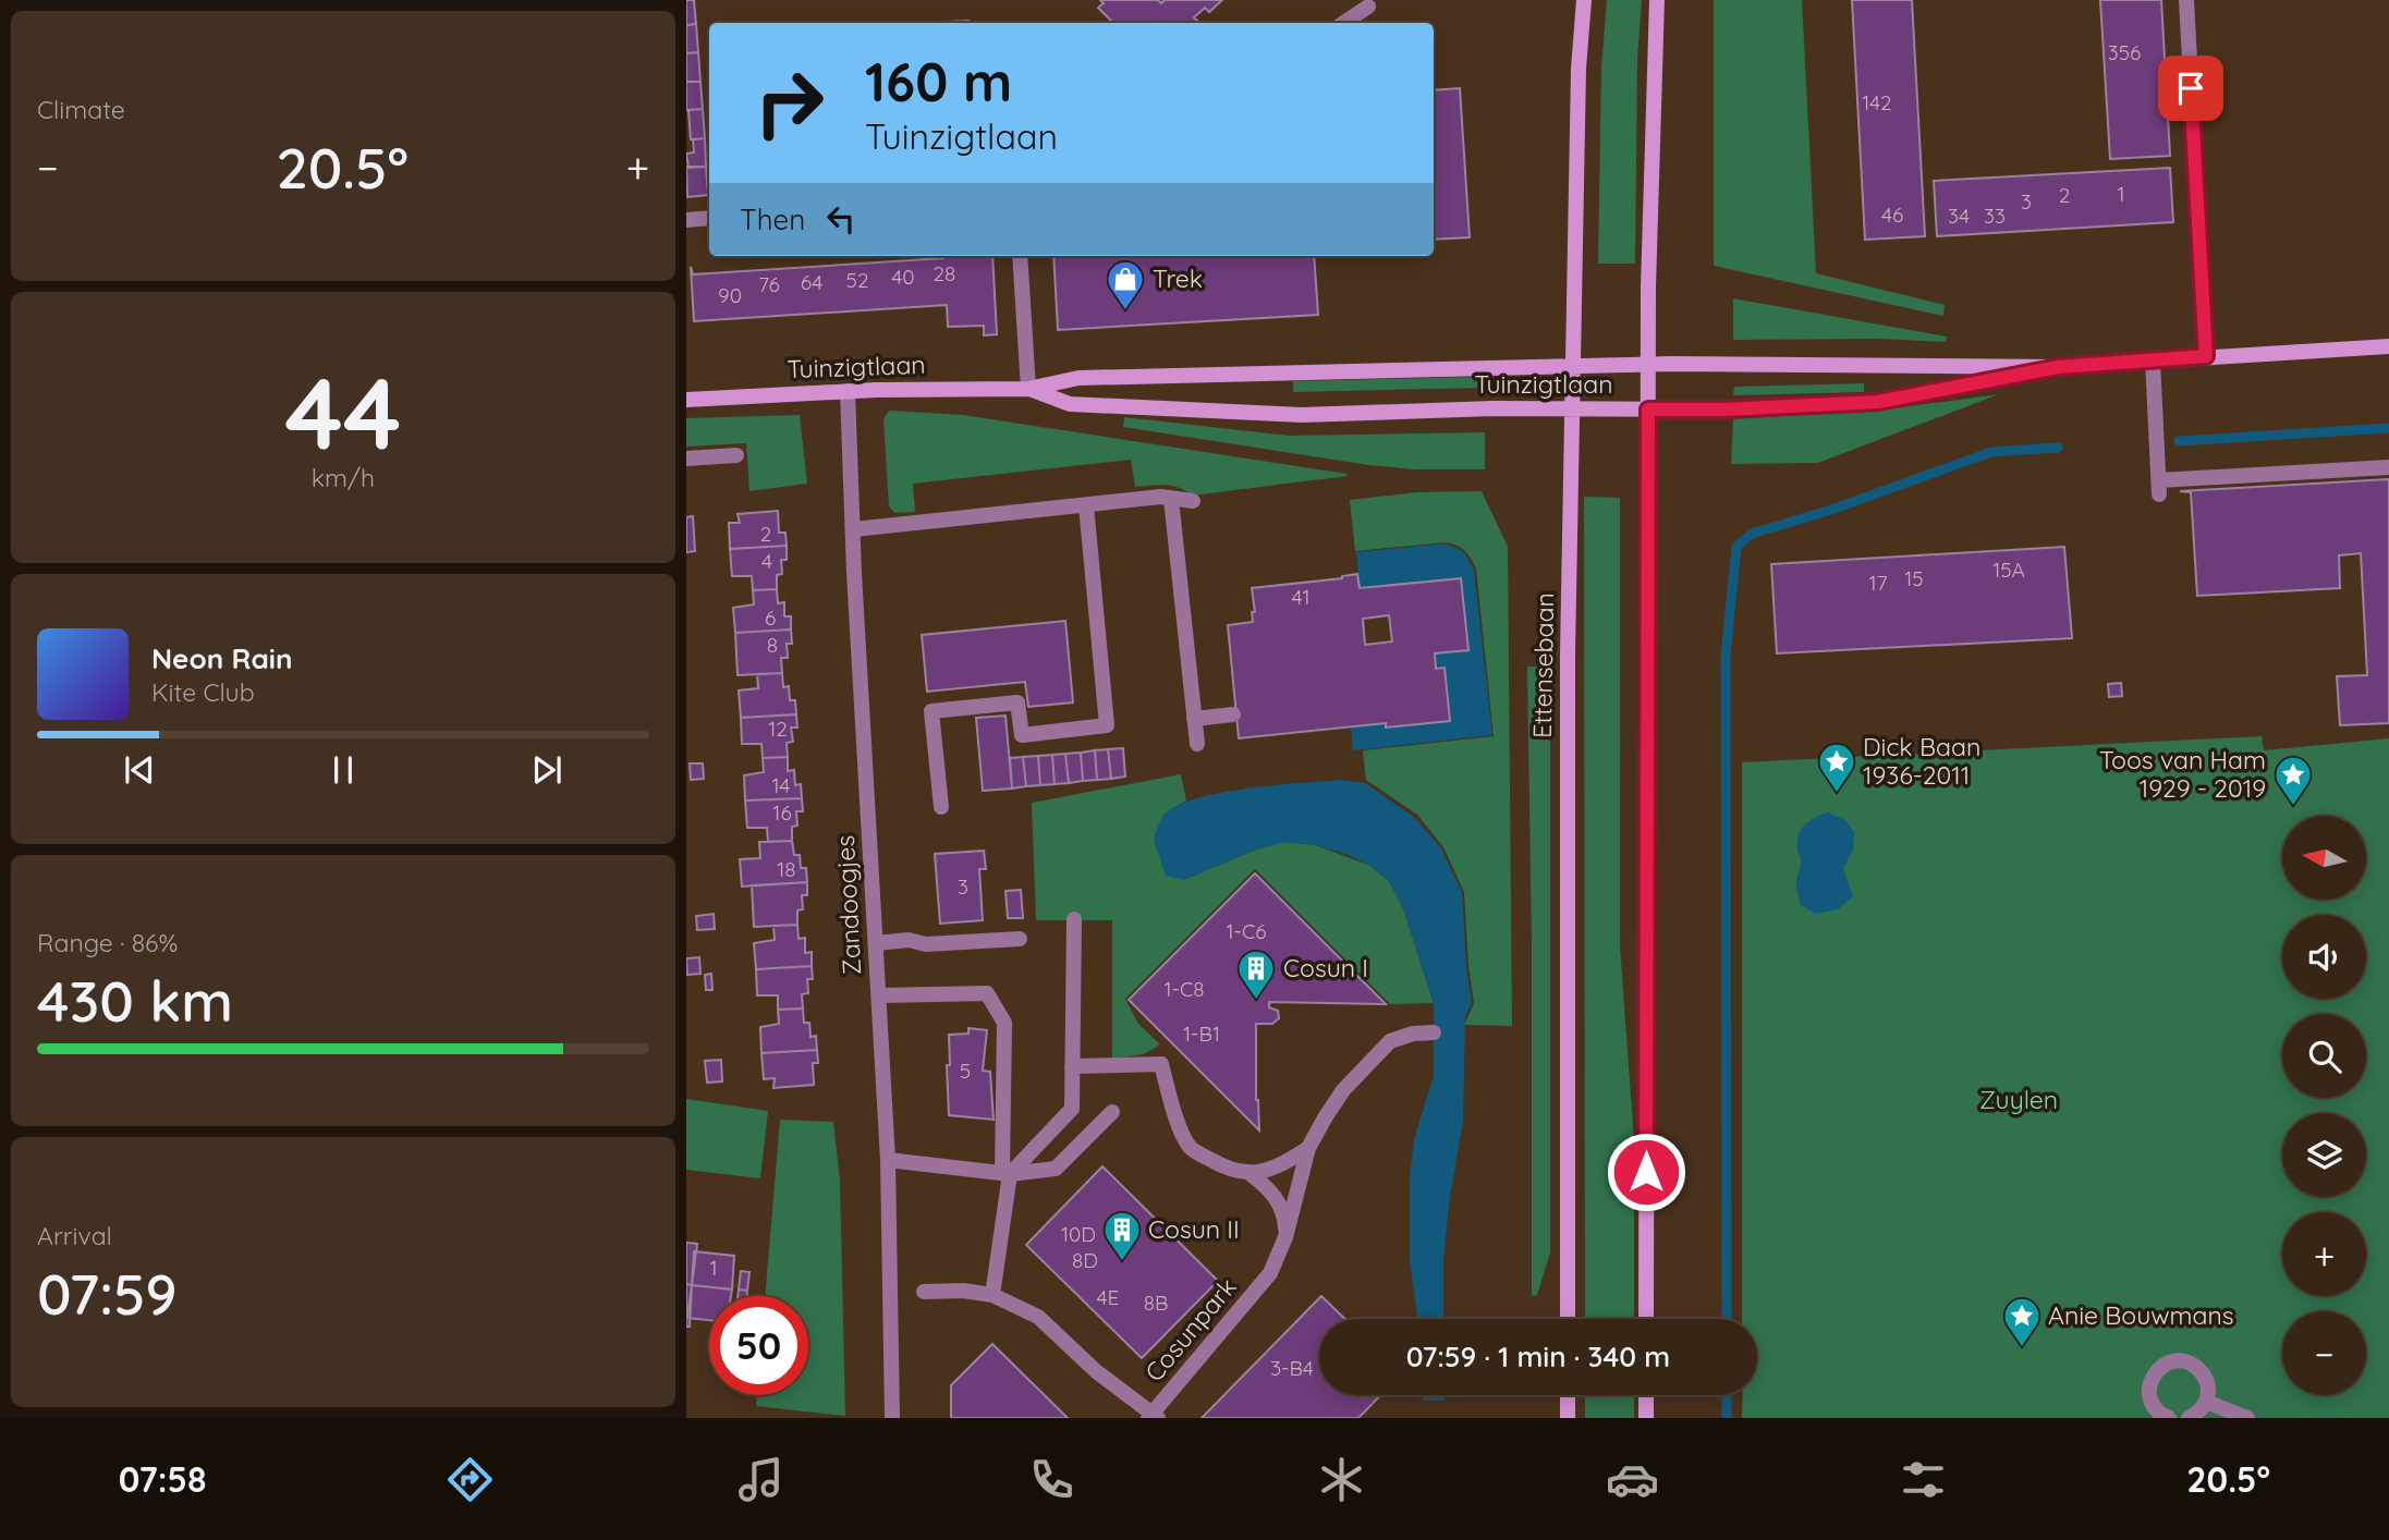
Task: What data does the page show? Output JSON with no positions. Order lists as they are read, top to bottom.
{
  "streets": {
    "street": [
      "Tuinzigtlaan",
      "Ettensebaan",
      "Zandoogjes",
      "Cosunpark"
    ]
  },
  "crossings": [
    ["Tuinzigtlaan", "Ettensebaan"],
    ["Tuinzigtlaan", "Zandoogjes"]
  ],
  "parks": ["Zuylen"],
  "places": {
    "shop": ["Trek"],
    "place": ["Dick Baan 1936-2011", "Toos van Ham 1929 - 2019", "Anie Bouwmans"],
    "building": ["Cosun I", "Cosun II"]
  },
  "house_numbers": [
    "356",
    "142",
    "1",
    "2",
    "3",
    "46",
    "34",
    "33",
    "28",
    "40",
    "52",
    "64",
    "76",
    "90",
    "2",
    "4",
    "15A",
    "15",
    "17",
    "41",
    "6",
    "8",
    "12",
    "14",
    "16",
    "18",
    "3",
    "1-C6",
    "1-C8",
    "1-B1",
    "5",
    "10D",
    "8D",
    "1",
    "4E",
    "8B",
    "3-B4"
  ],
  "north": "left",
  "page": {
    "tile": [
      "Climate",
      ["44", "km/h"],
      ["Range · 86%", "430 km"],
      ["Arrival", "07:59"]
    ],
    "turn": ["160 m", "Tuinzigtlaan"],
    "heat": ["−", "20.5°", "+"],
    "then": "Then",
    "song": ["Neon Rain", "Kite Club"],
    "map_buttons": ["+", "−"],
    "limit": "50",
    "trip": "07:59 · 1 min · 340 m",
    "tabs": ["07:58", "20.5°"]
  }
}
